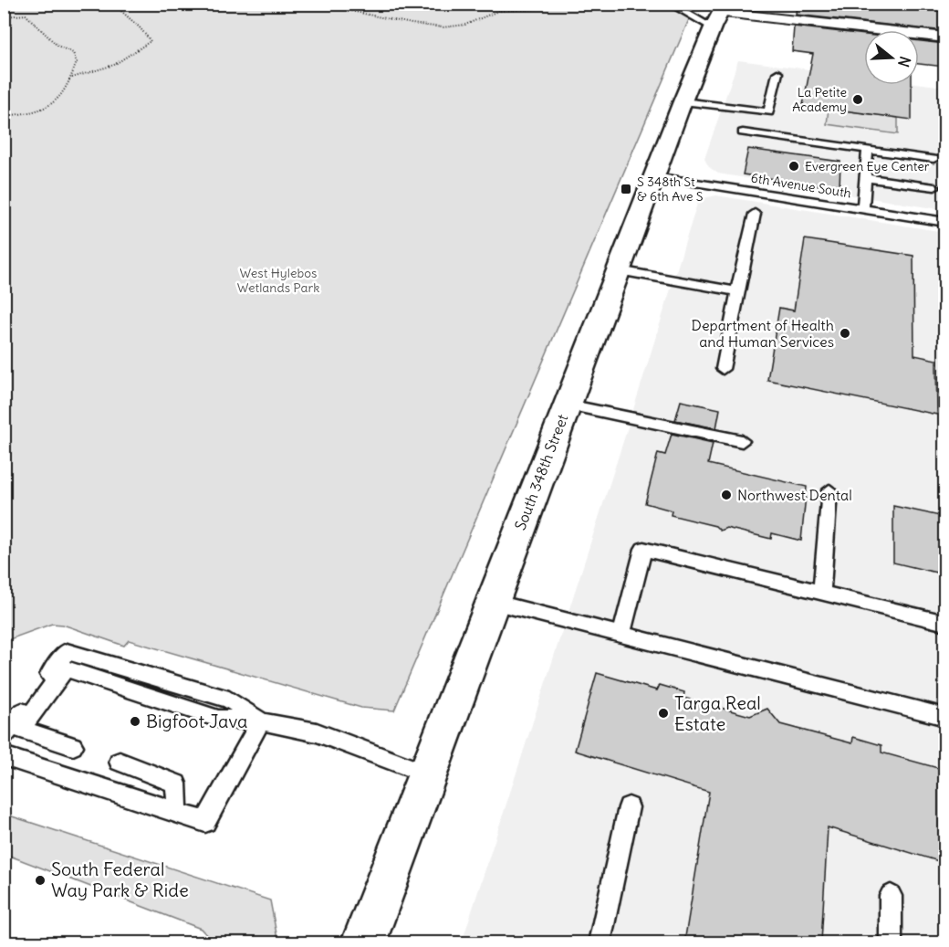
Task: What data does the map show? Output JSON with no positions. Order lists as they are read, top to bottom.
{
  "streets": {
    "main road": ["South 348th Street"],
    "lane": ["6th Avenue South"]
  },
  "crossings": [
    ["6th Avenue South", "South 348th Street"]
  ],
  "parks": ["West Hylebos Wetlands Park"],
  "places": {
    "other": [
      "La Petite Academy",
      "Evergreen Eye Center",
      "Department of Health and Human Services",
      "Northwest Dental",
      "Targa Real Estate",
      "Bigfoot Java",
      "South Federal Way Park & Ride"
    ],
    "transit": ["S 348th St & 6th Ave S"]
  },
  "north": "right"
}
